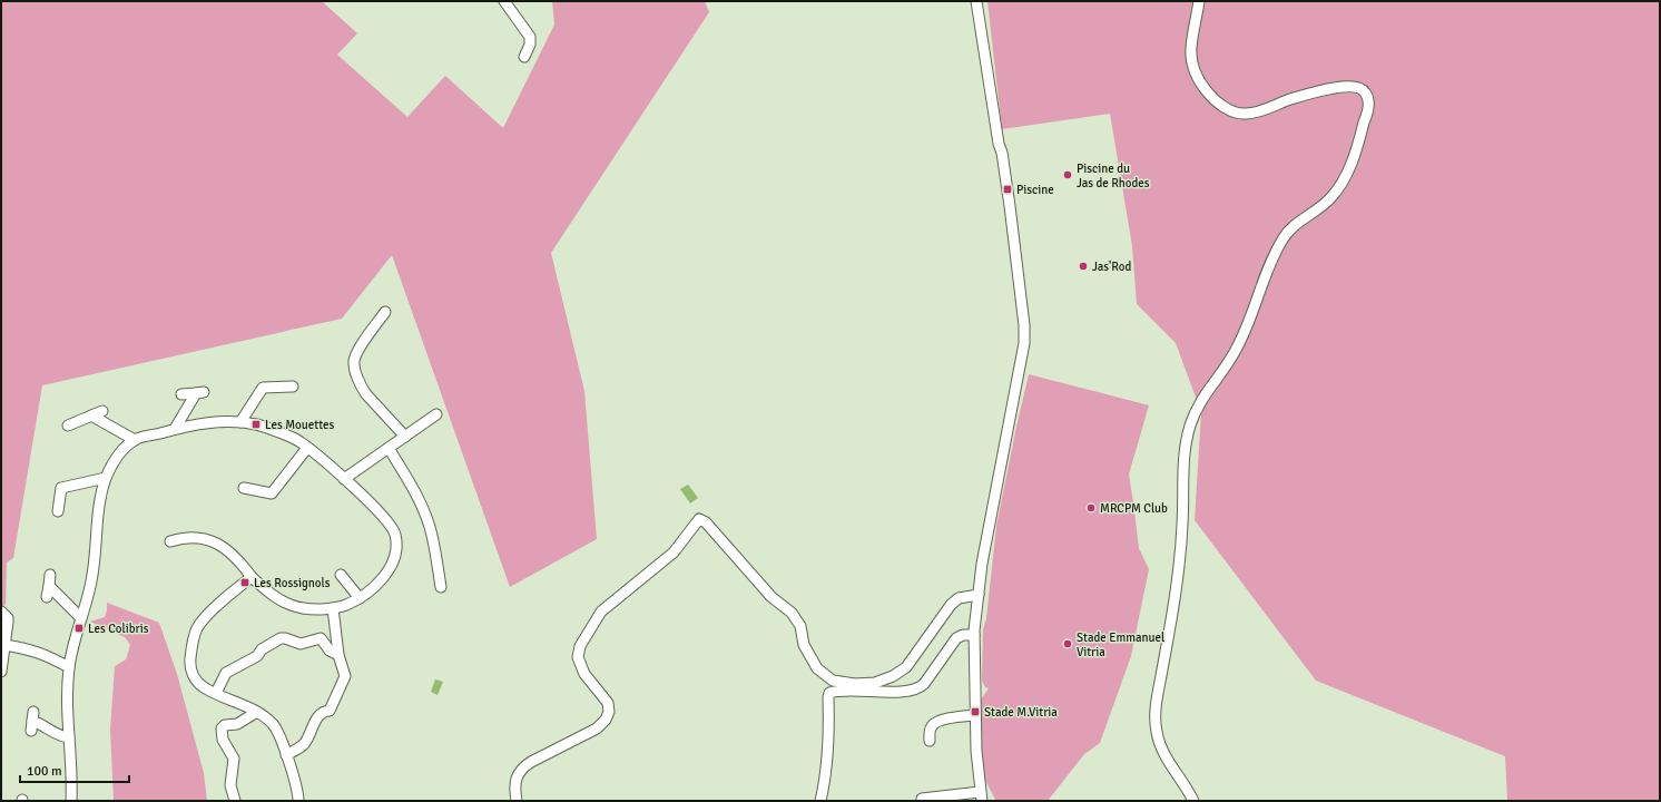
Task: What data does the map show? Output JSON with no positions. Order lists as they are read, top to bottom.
{
  "places": {
    "other": [
      "Piscine du Jas de Rhodes",
      "Jas'Rod",
      "MRCPM Club",
      "Stade Emmanuel Vitria"
    ],
    "transit": [
      "Piscine",
      "Les Mouettes",
      "Les Rossignols",
      "Les Colibris",
      "Stade M.Vitria"
    ]
  },
  "scale_bar": "100 m"
}
